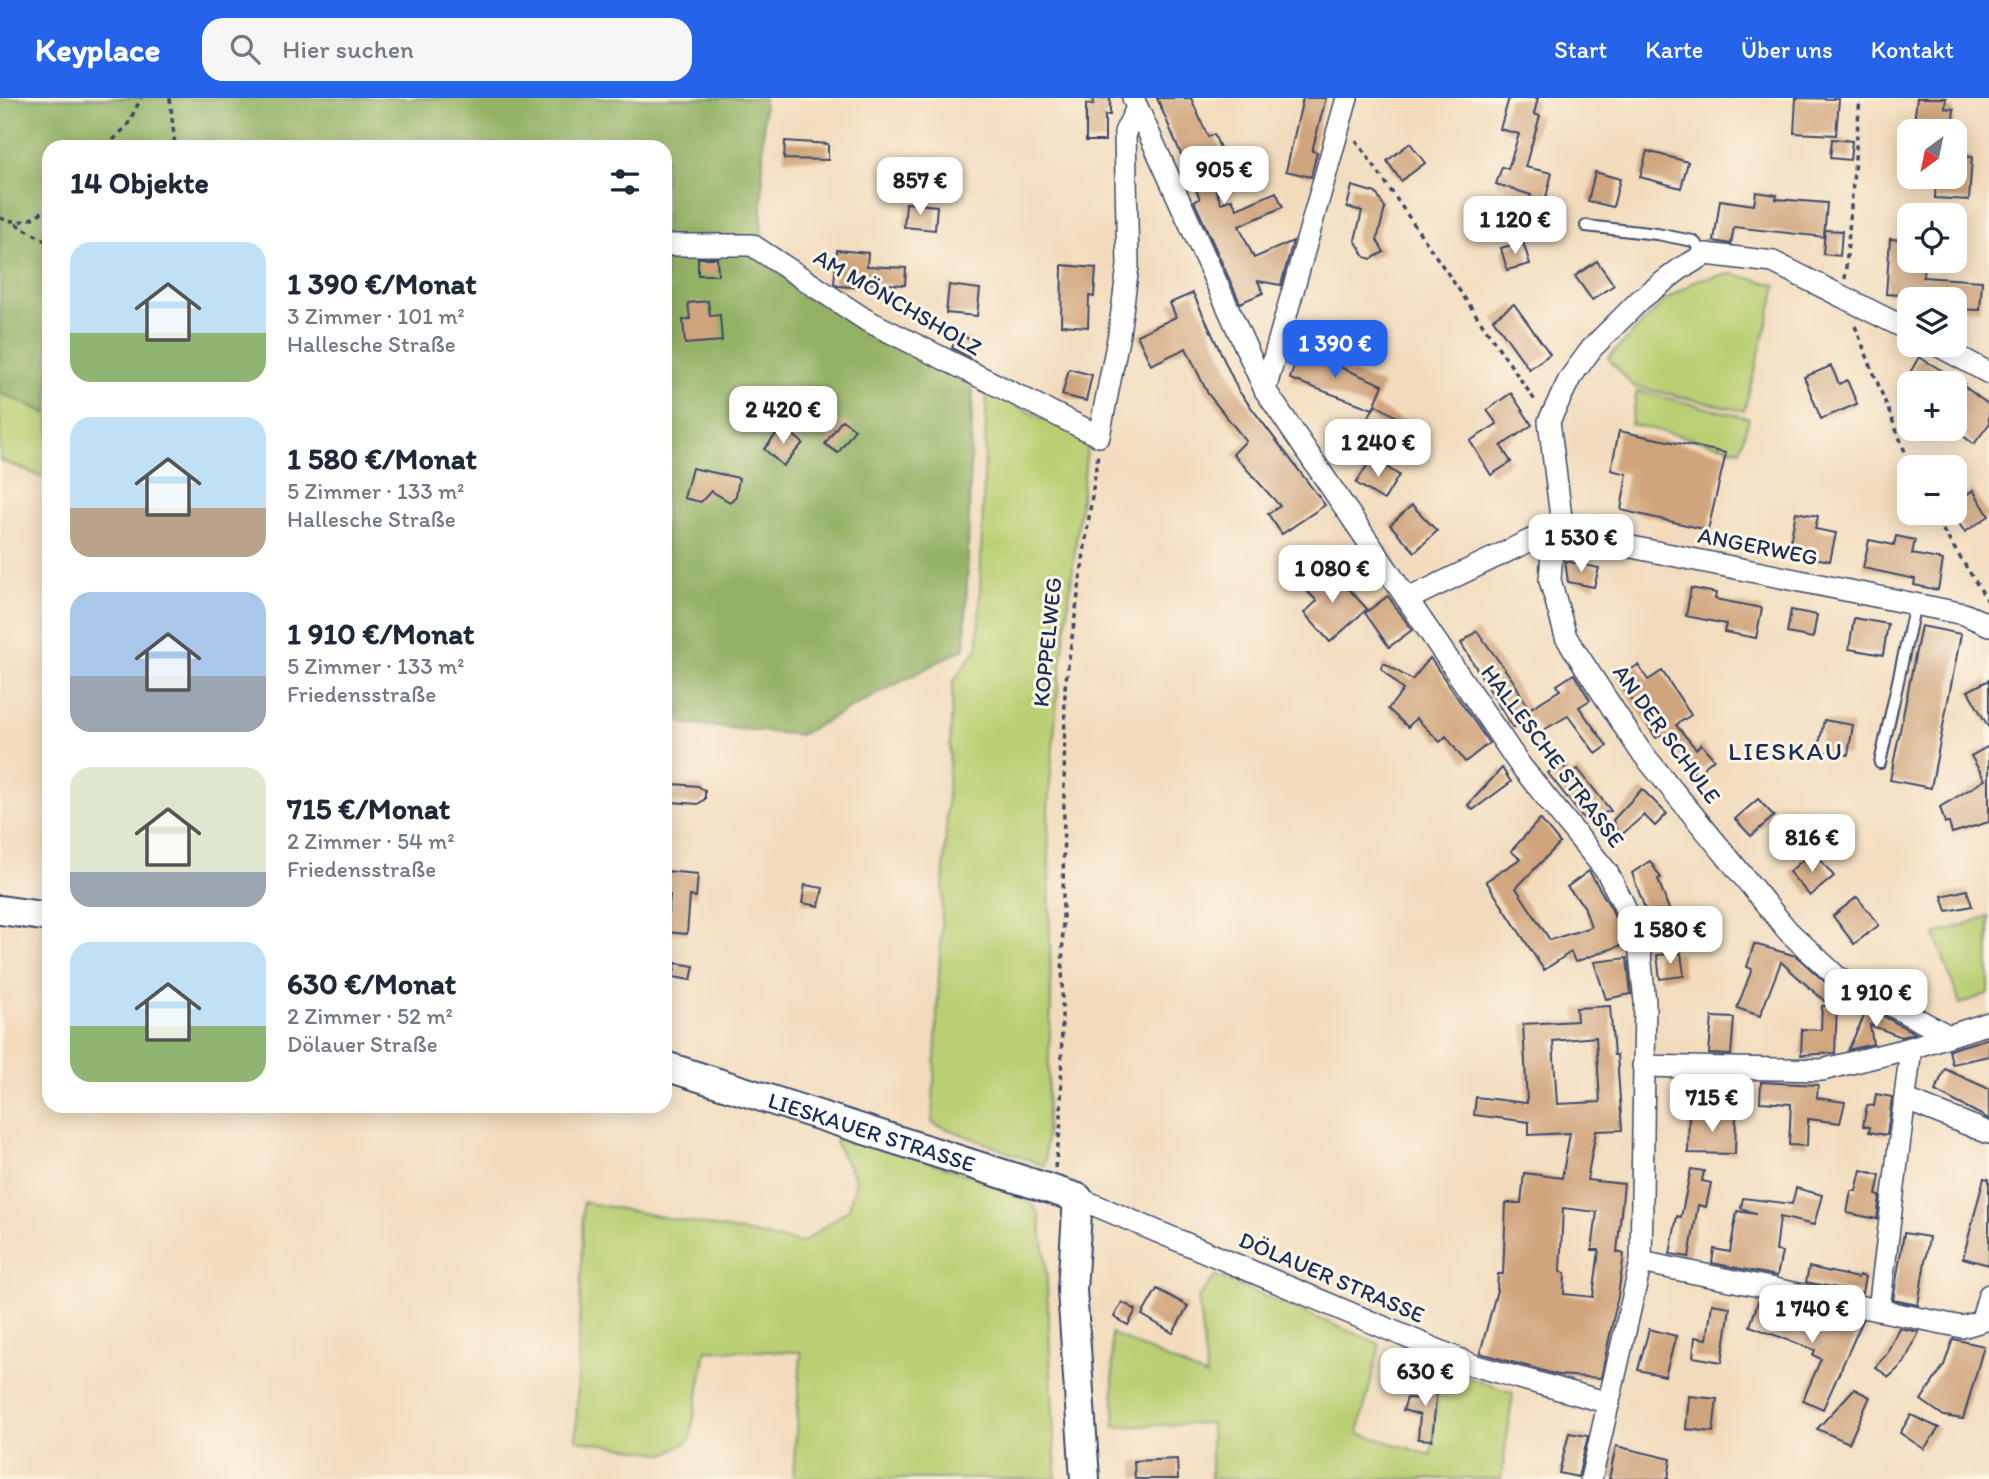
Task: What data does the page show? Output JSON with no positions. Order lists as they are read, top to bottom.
{
  "streets": {
    "street": [
      "AM MÖNCHSHOLZ",
      "ANGERWEG",
      "AN DER SCHULE",
      "HALLESCHE STRASSE",
      "LIESKAUER STRASSE",
      "DÖLAUER STRASSE"
    ],
    "path": ["KOPPELWEG"]
  },
  "crossings": [
    ["AM MÖNCHSHOLZ", "KOPPELWEG"],
    ["ANGERWEG", "AN DER SCHULE"],
    ["KOPPELWEG", "LIESKAUER STRASSE"],
    ["HALLESCHE STRASSE", "DÖLAUER STRASSE"],
    ["LIESKAUER STRASSE", "DÖLAUER STRASSE"]
  ],
  "districts": ["LIESKAU"],
  "north": "bottom left",
  "page": {
    "header": "Keyplace",
    "search": "Hier suchen",
    "nav": [
      "Start",
      "Karte",
      "Über uns",
      "Kontakt"
    ],
    "map_buttons": ["+", "−"],
    "heading": "14 Objekte",
    "price": [
      "905 €",
      "857 €",
      "1 120 €",
      "1 390 €",
      "2 420 €",
      "1 240 €",
      "1 530 €",
      "1 080 €",
      "816 €",
      "1 580 €",
      "1 910 €",
      "715 €",
      "1 740 €",
      "630 €"
    ],
    "list": [
      {
        "name": "1 390 €/Monat",
        "note": "3 Zimmer · 101 m² · Hallesche Straße"
      },
      {
        "name": "1 580 €/Monat",
        "note": "5 Zimmer · 133 m² · Hallesche Straße"
      },
      {
        "name": "1 910 €/Monat",
        "note": "5 Zimmer · 133 m² · Friedensstraße"
      },
      {
        "name": "715 €/Monat",
        "note": "2 Zimmer · 54 m² · Friedensstraße"
      },
      {
        "name": "630 €/Monat",
        "note": "2 Zimmer · 52 m² · Dölauer Straße"
      }
    ]
  }
}
